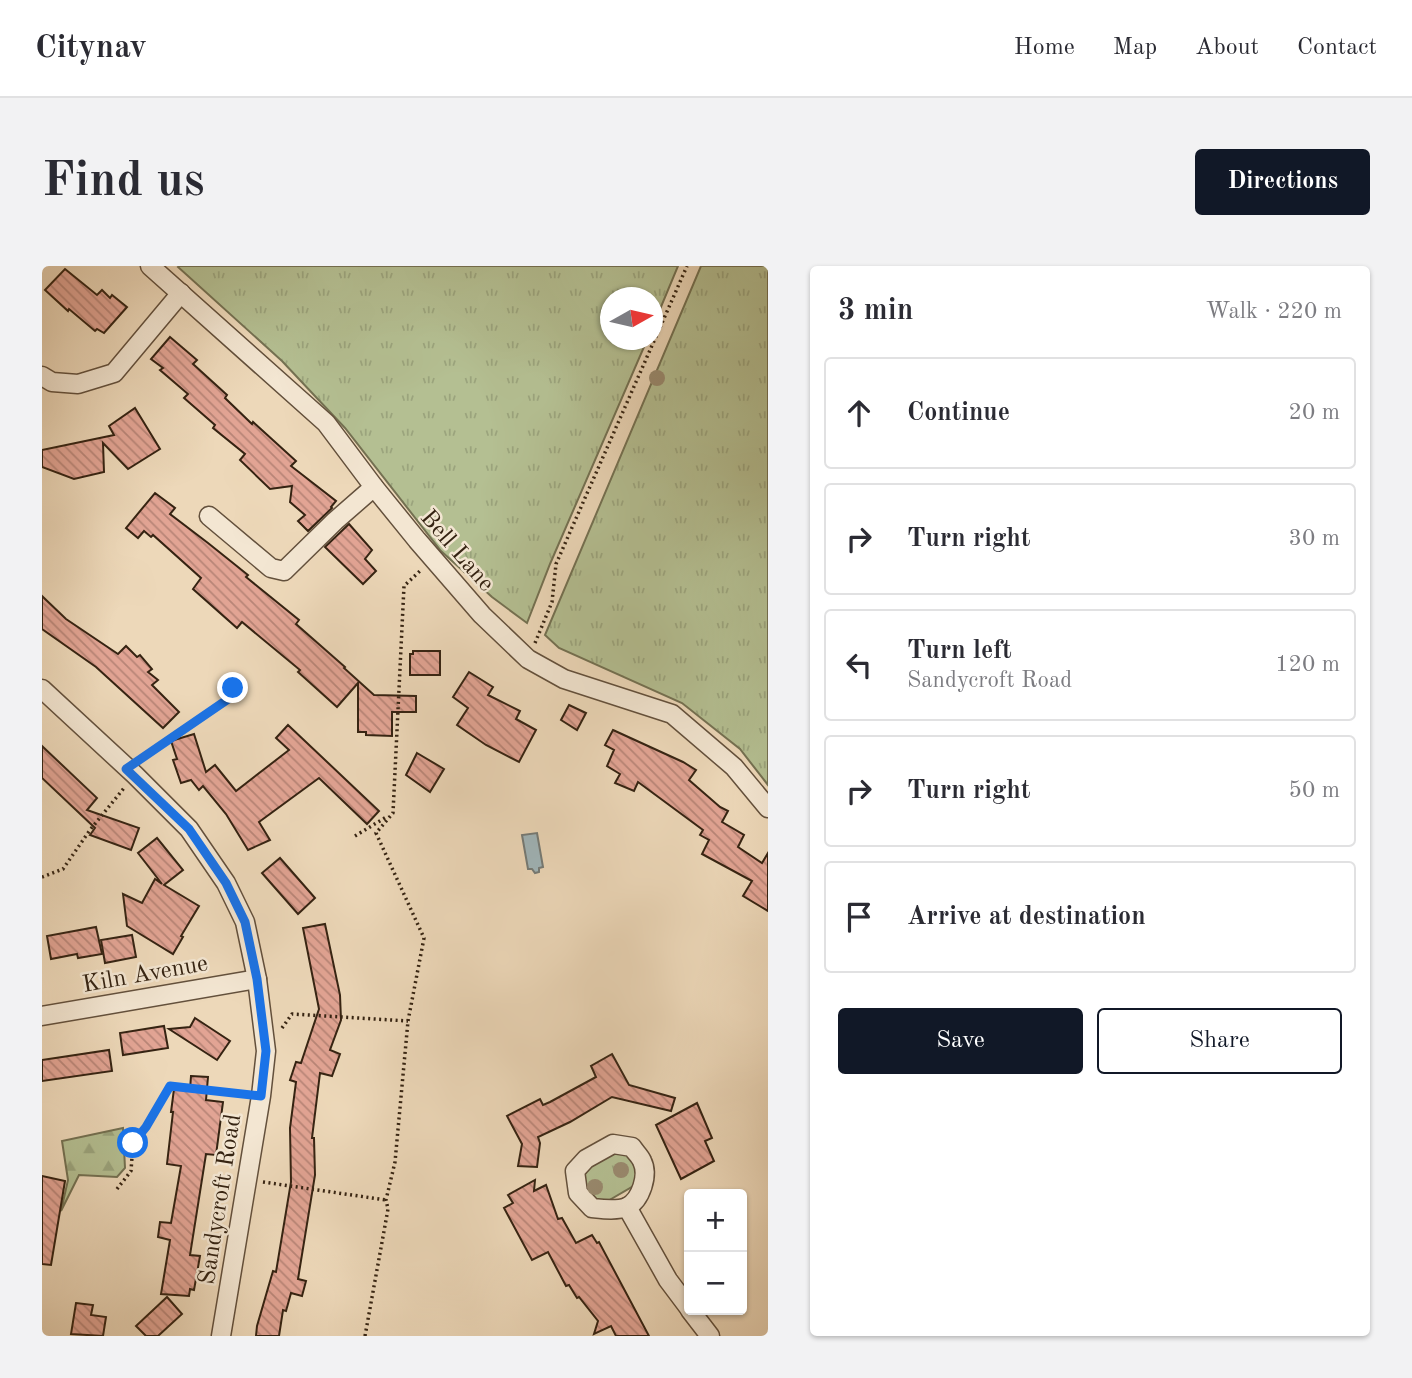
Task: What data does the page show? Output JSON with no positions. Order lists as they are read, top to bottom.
{
  "streets": {
    "street": ["Bell Lane", "Kiln Avenue", "Sandycroft Road"]
  },
  "crossings": [
    ["Kiln Avenue", "Sandycroft Road"]
  ],
  "north": "right",
  "page": {
    "header": "Citynav",
    "nav": [
      "Home",
      "Map",
      "About",
      "Contact"
    ],
    "buttons": [
      "Directions",
      ["Save", "Share"]
    ],
    "title": "Find us",
    "heading": ["3 min", "Walk · 220 m"],
    "list": [
      ["Continue", "20 m"],
      ["Turn right", "30 m"],
      ["Turn left", "Sandycroft Road", "120 m"],
      ["Turn right", "50 m"],
      "Arrive at destination"
    ],
    "map_buttons": ["+", "−"]
  }
}
